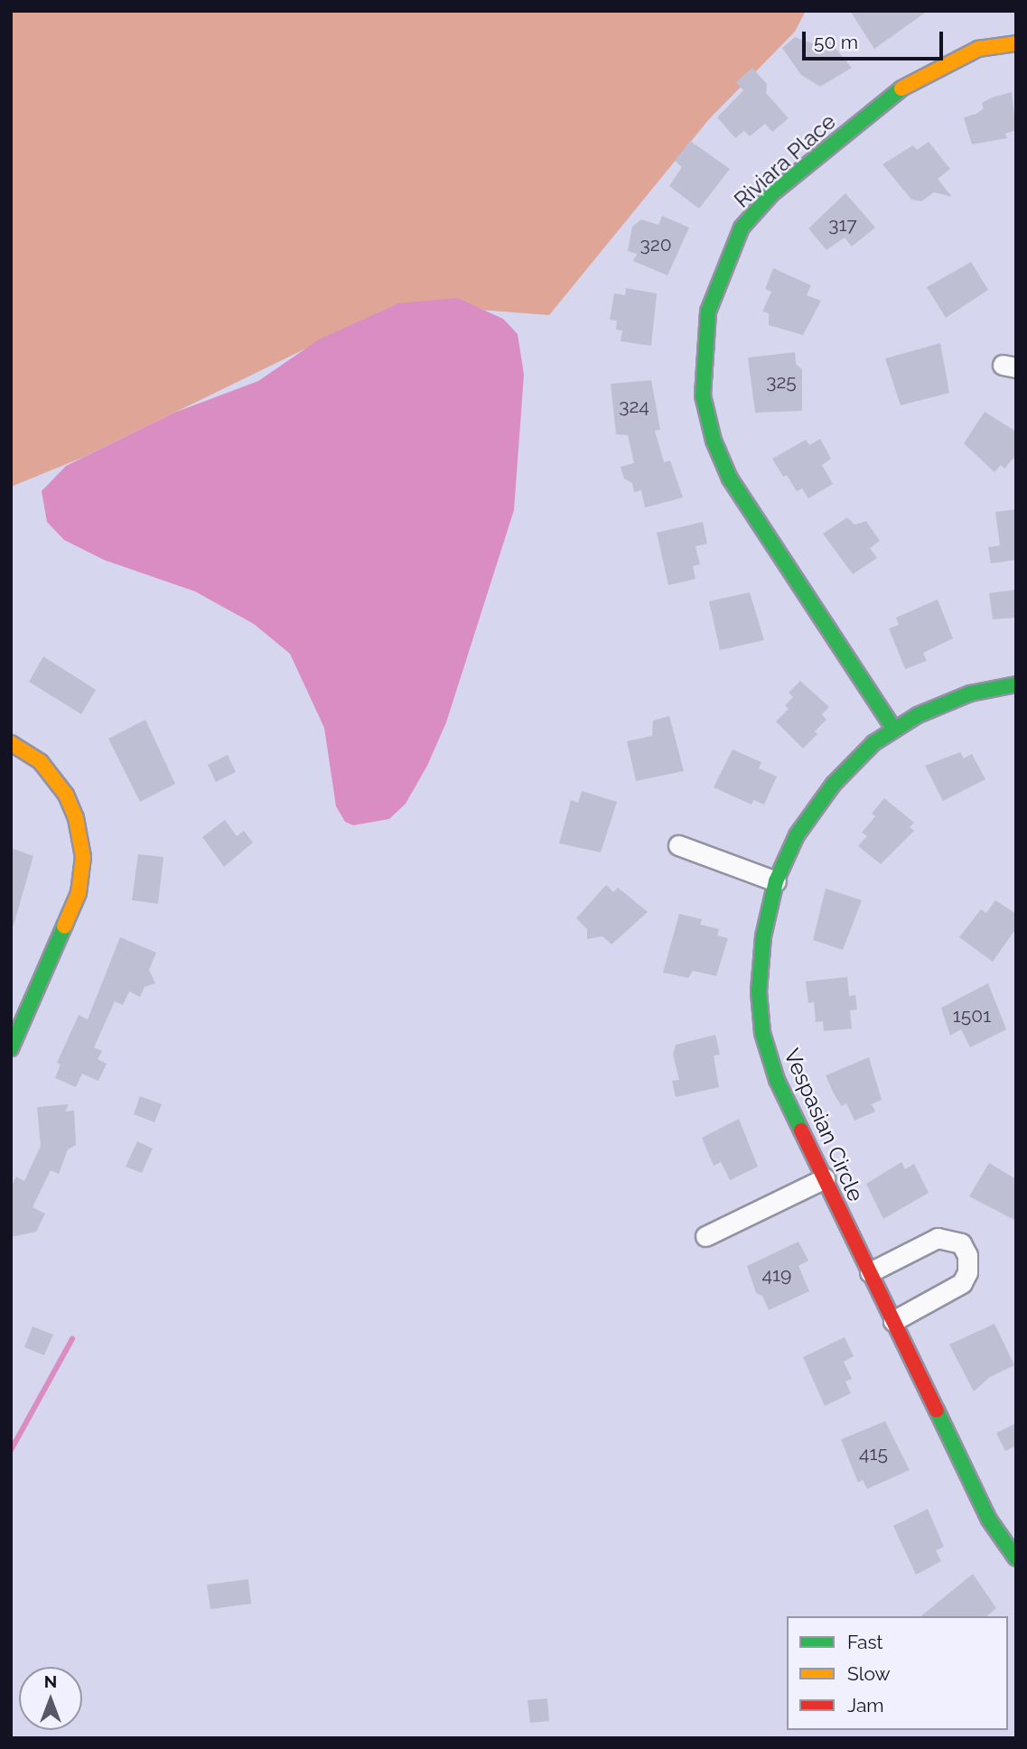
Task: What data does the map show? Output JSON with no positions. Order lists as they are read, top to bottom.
{
  "streets": {
    "street": ["Riviara Place", "Vespasian Circle"]
  },
  "crossings": [
    ["Riviara Place", "Vespasian Circle"]
  ],
  "house_numbers": [
    "317",
    "320",
    "325",
    "324",
    "1501",
    "419",
    "415"
  ],
  "legend": ["Fast", "Slow", "Jam"],
  "scale_bar": "50 m",
  "north": "top"
}
